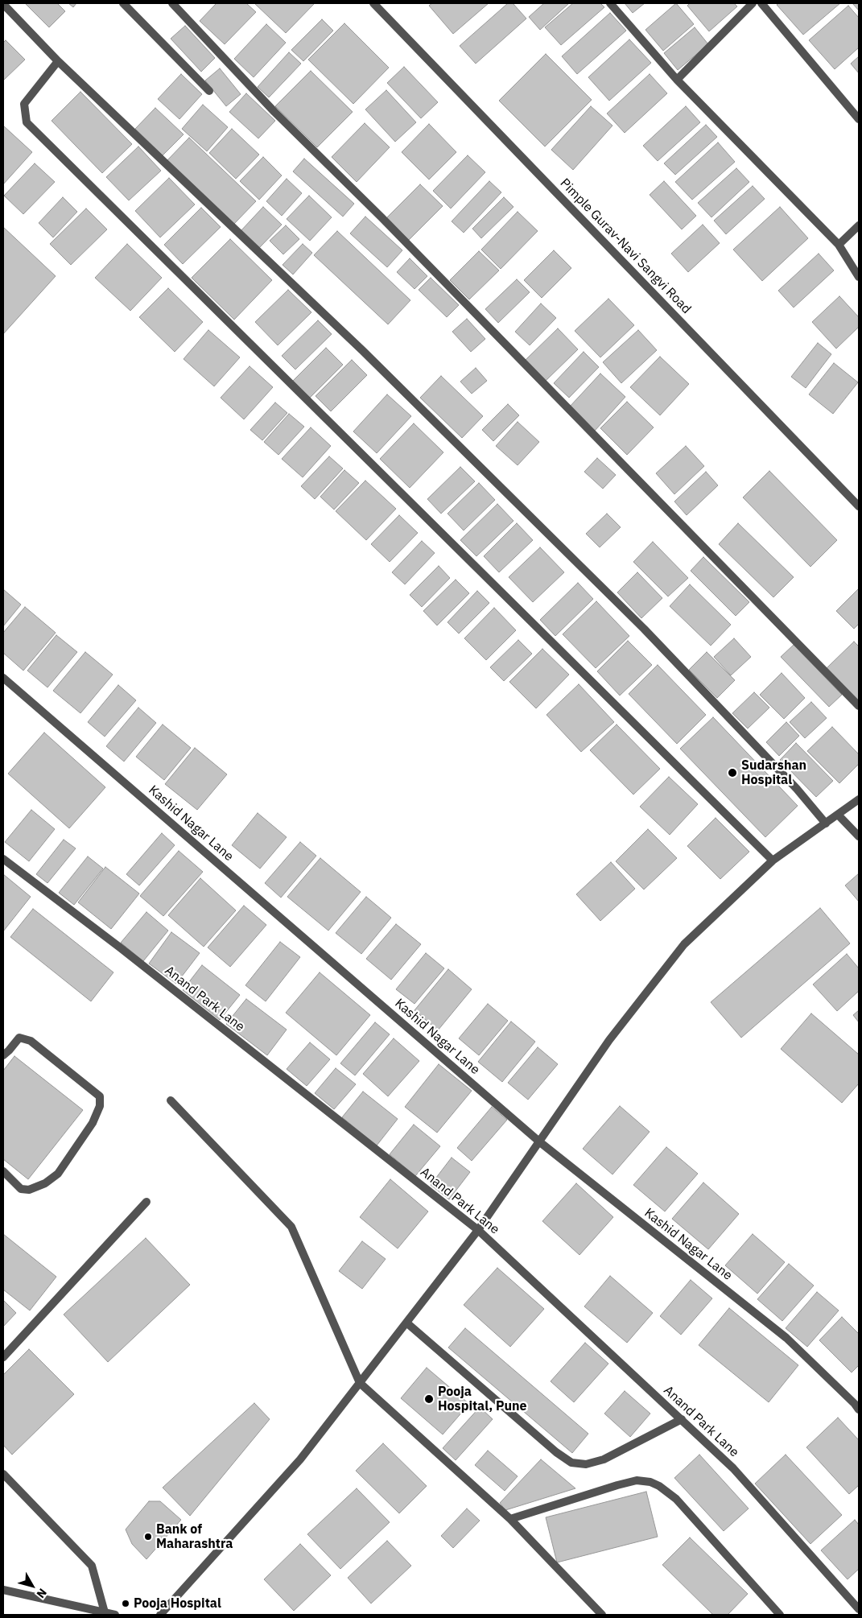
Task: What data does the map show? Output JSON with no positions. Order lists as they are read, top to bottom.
{
  "streets": {
    "street": ["Pimple Gurav-Navi Sangvi Road", "Kashid Nagar Lane", "Anand Park Lane"]
  },
  "places": [
    "Sudarshan Hospital",
    "Pooja Hospital, Pune",
    "Bank of Maharashtra",
    "Pooja Hospital"
  ],
  "north": "bottom right"
}
